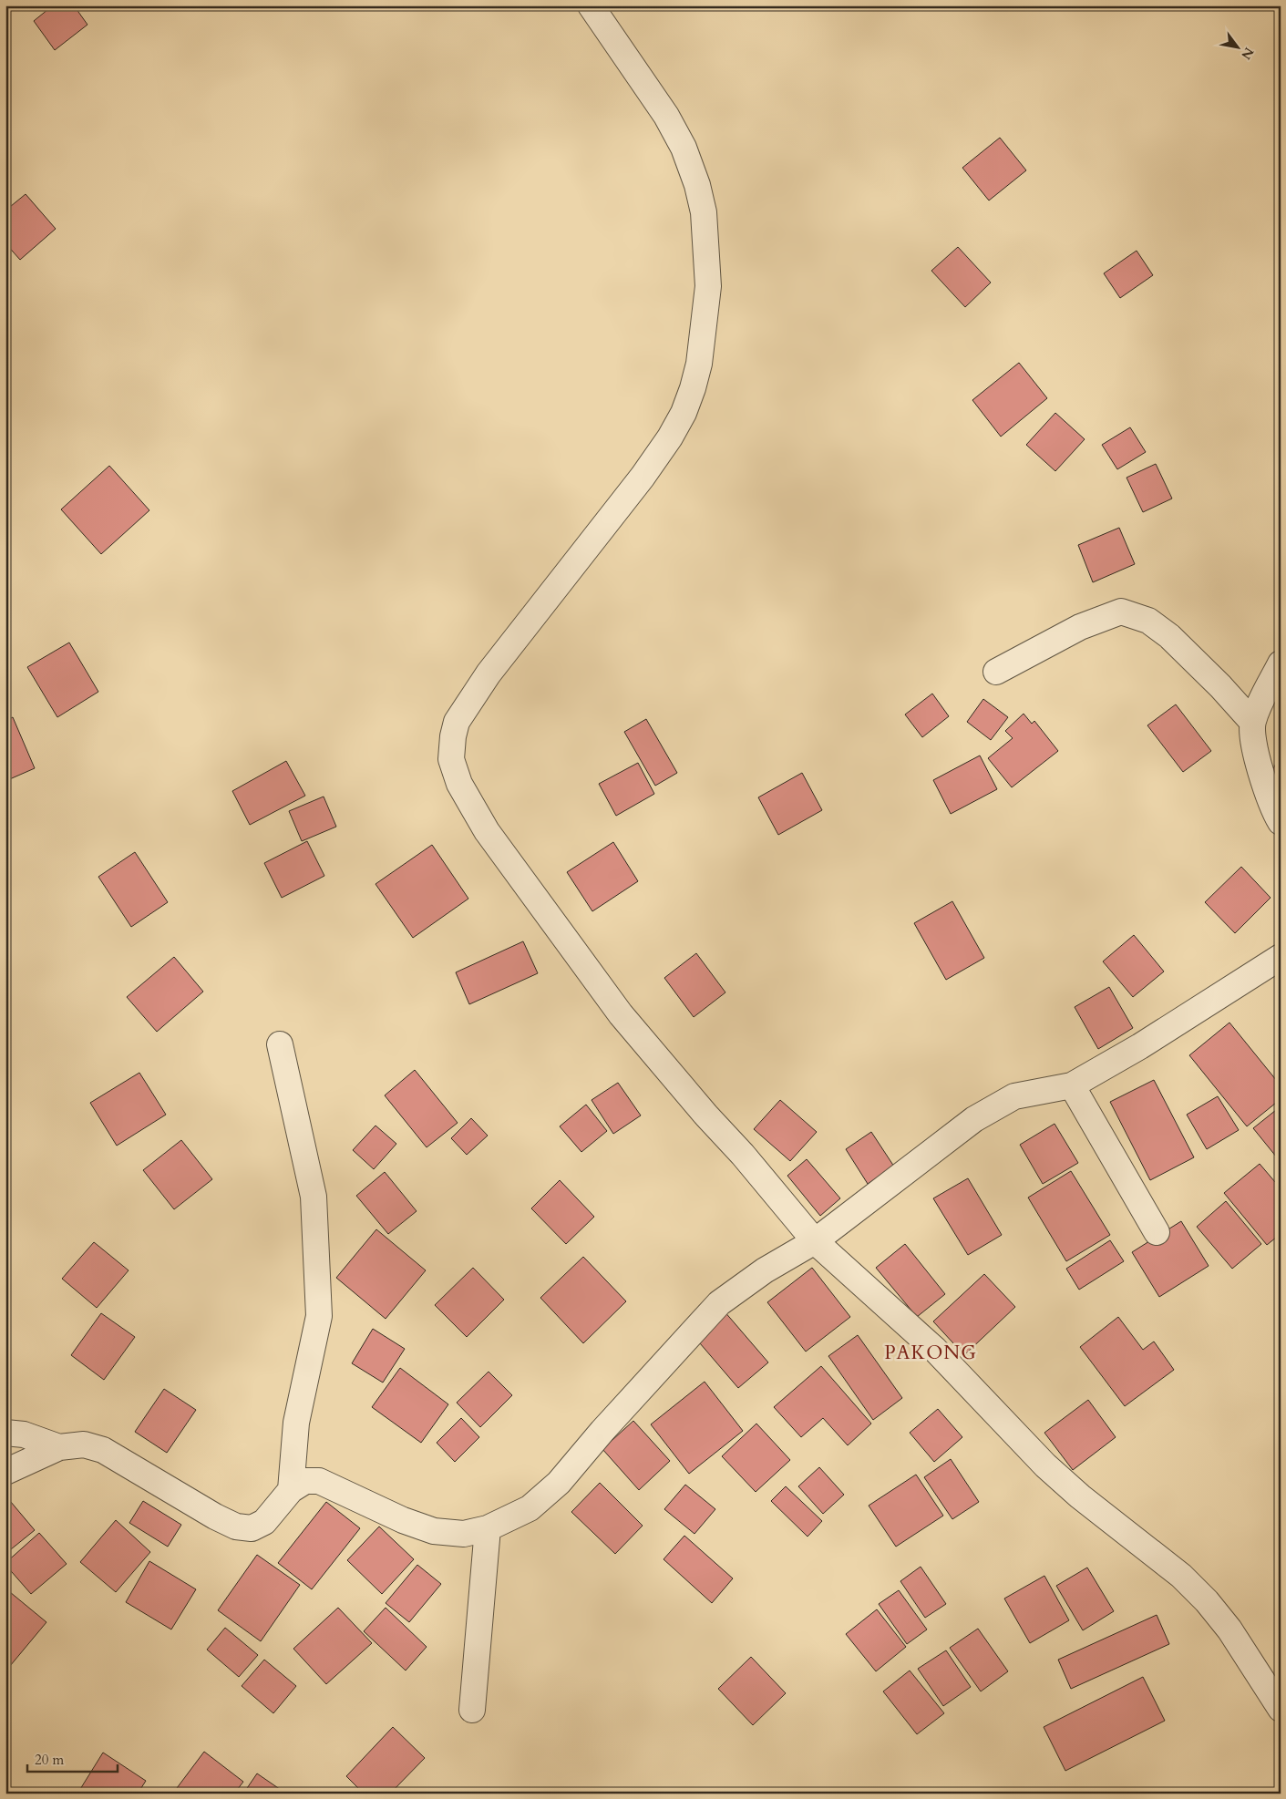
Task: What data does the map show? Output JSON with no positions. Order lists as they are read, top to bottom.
{
  "districts": ["PAKONG"],
  "scale_bar": "20 m",
  "north": "bottom right"
}
